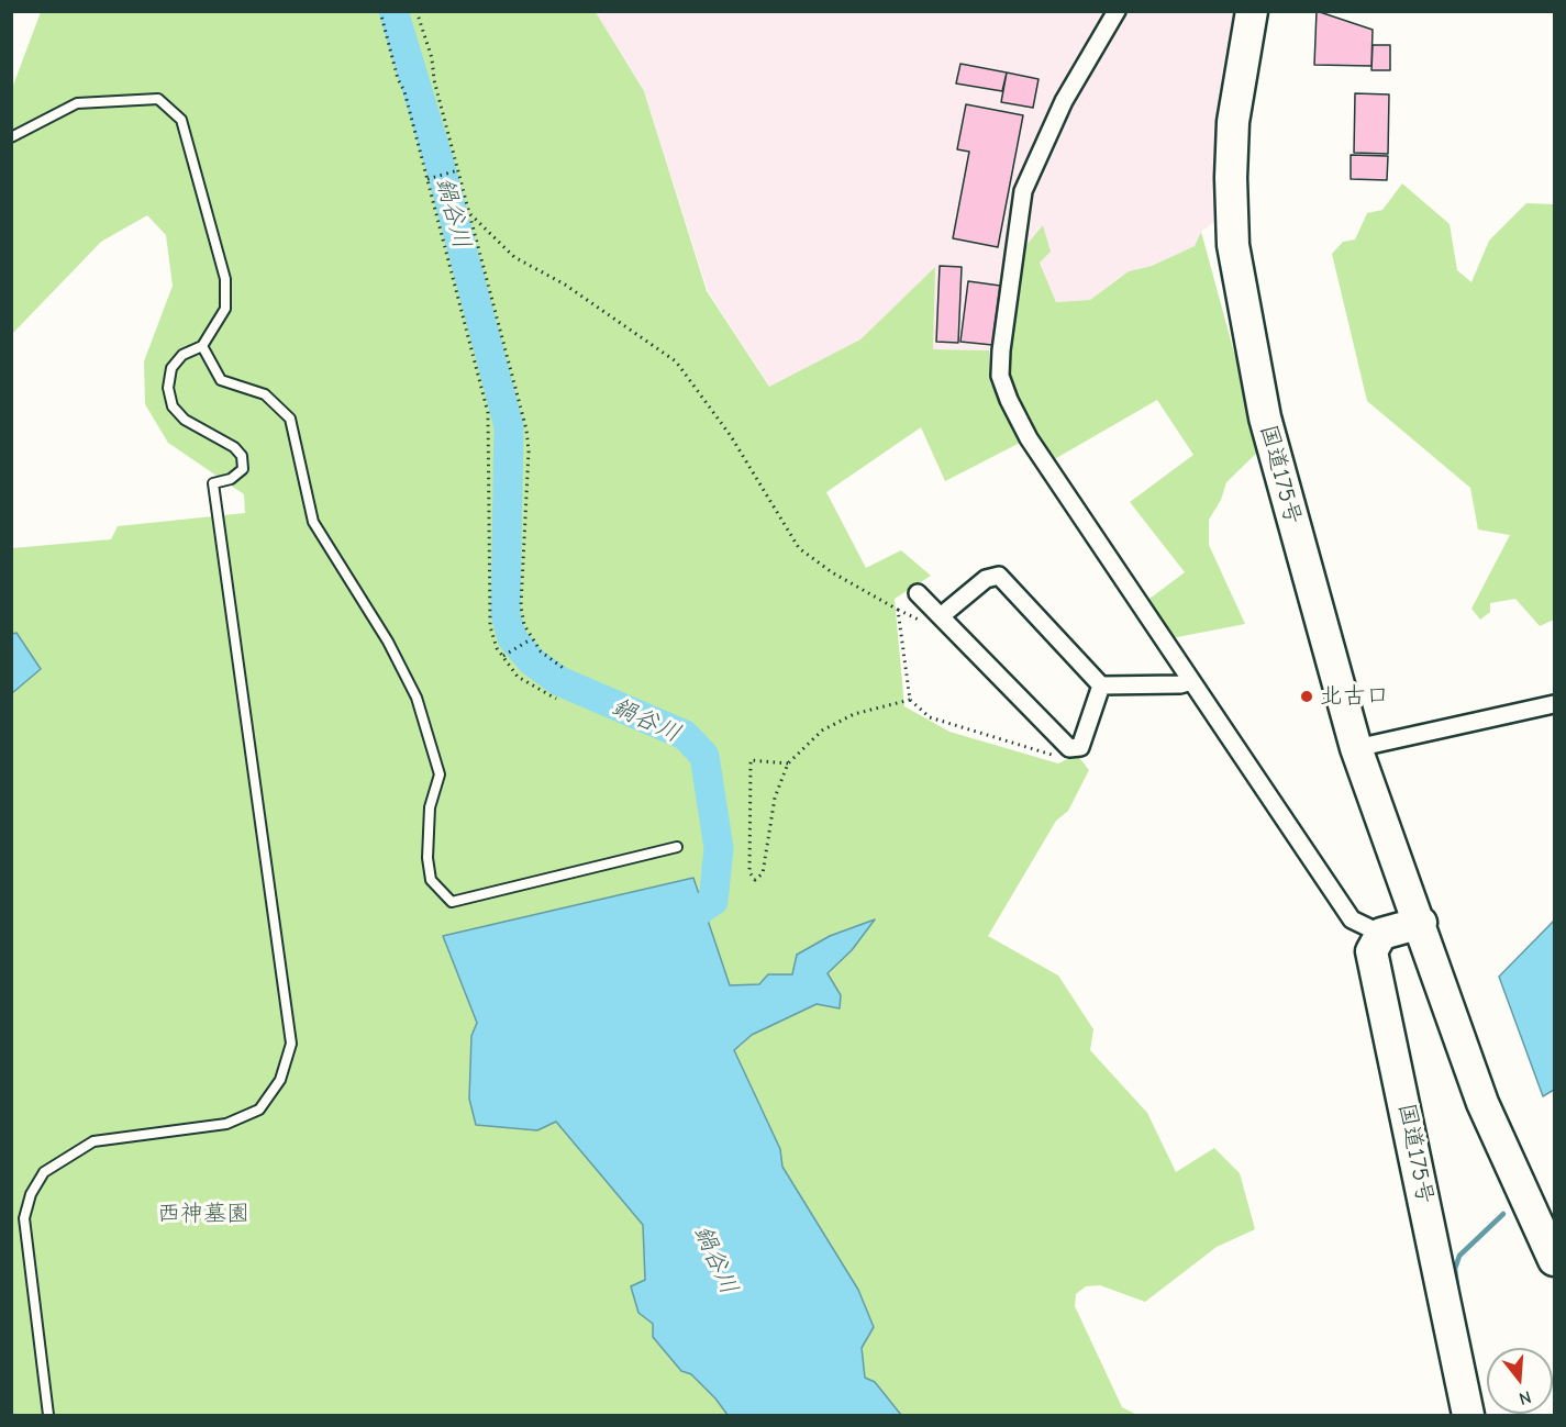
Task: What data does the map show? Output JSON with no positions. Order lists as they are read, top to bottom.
{
  "streets": {
    "highway": ["国道175号"]
  },
  "water": ["鍋谷川"],
  "parks": ["西神墓園"],
  "places": ["北古口"],
  "north": "bottom"
}
